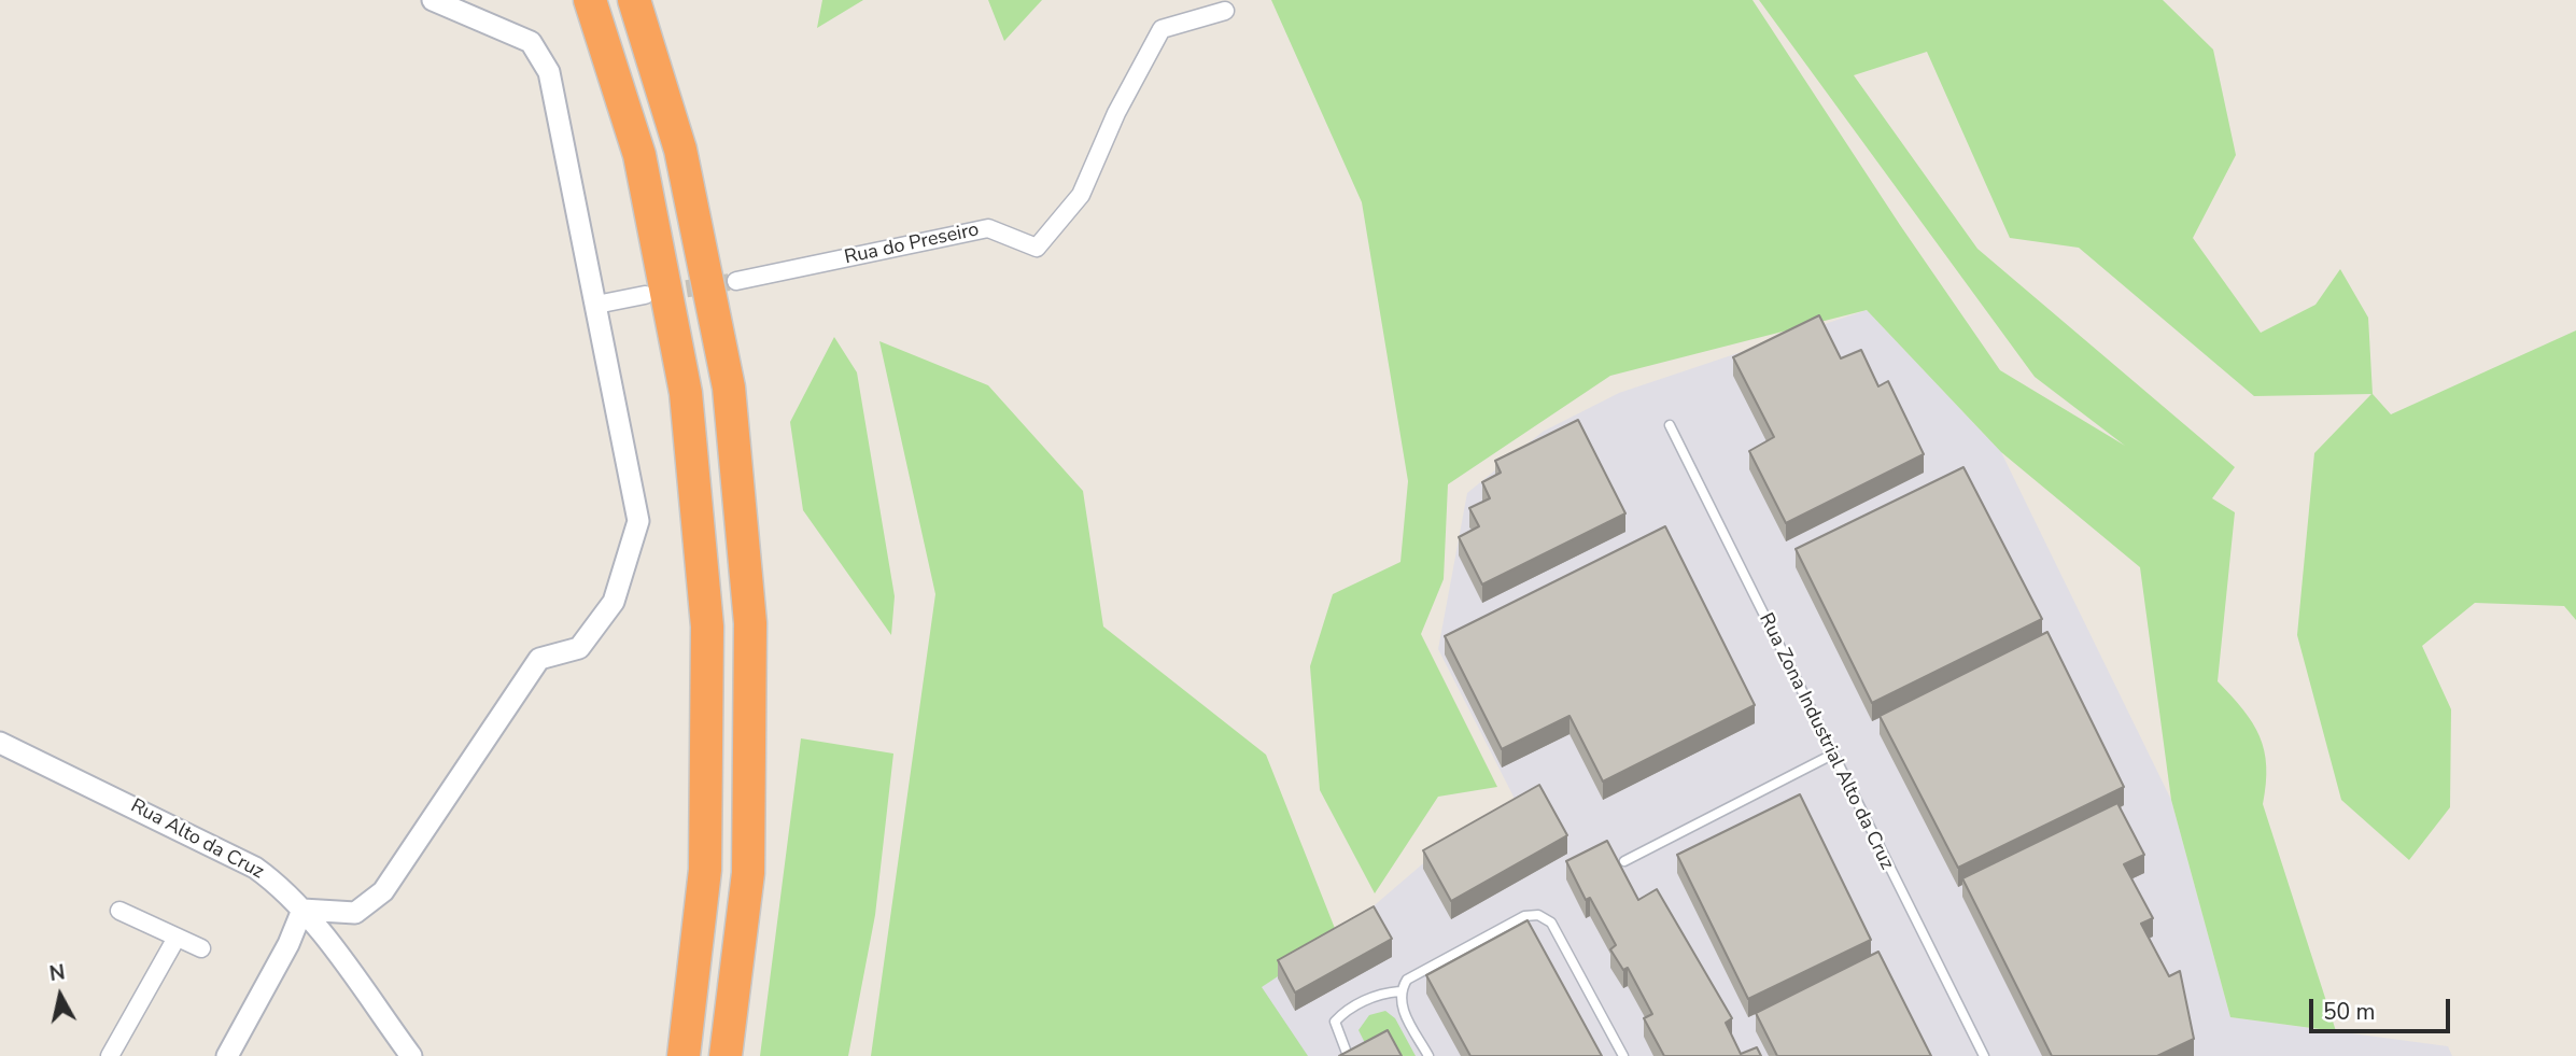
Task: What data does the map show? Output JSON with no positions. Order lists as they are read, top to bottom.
{
  "streets": {
    "street": ["Rua do Preseiro", "Rua Alto da Cruz"],
    "lane": ["Rua Zona Industrial Alto da Cruz"]
  },
  "scale_bar": "50 m",
  "north": "top"
}
